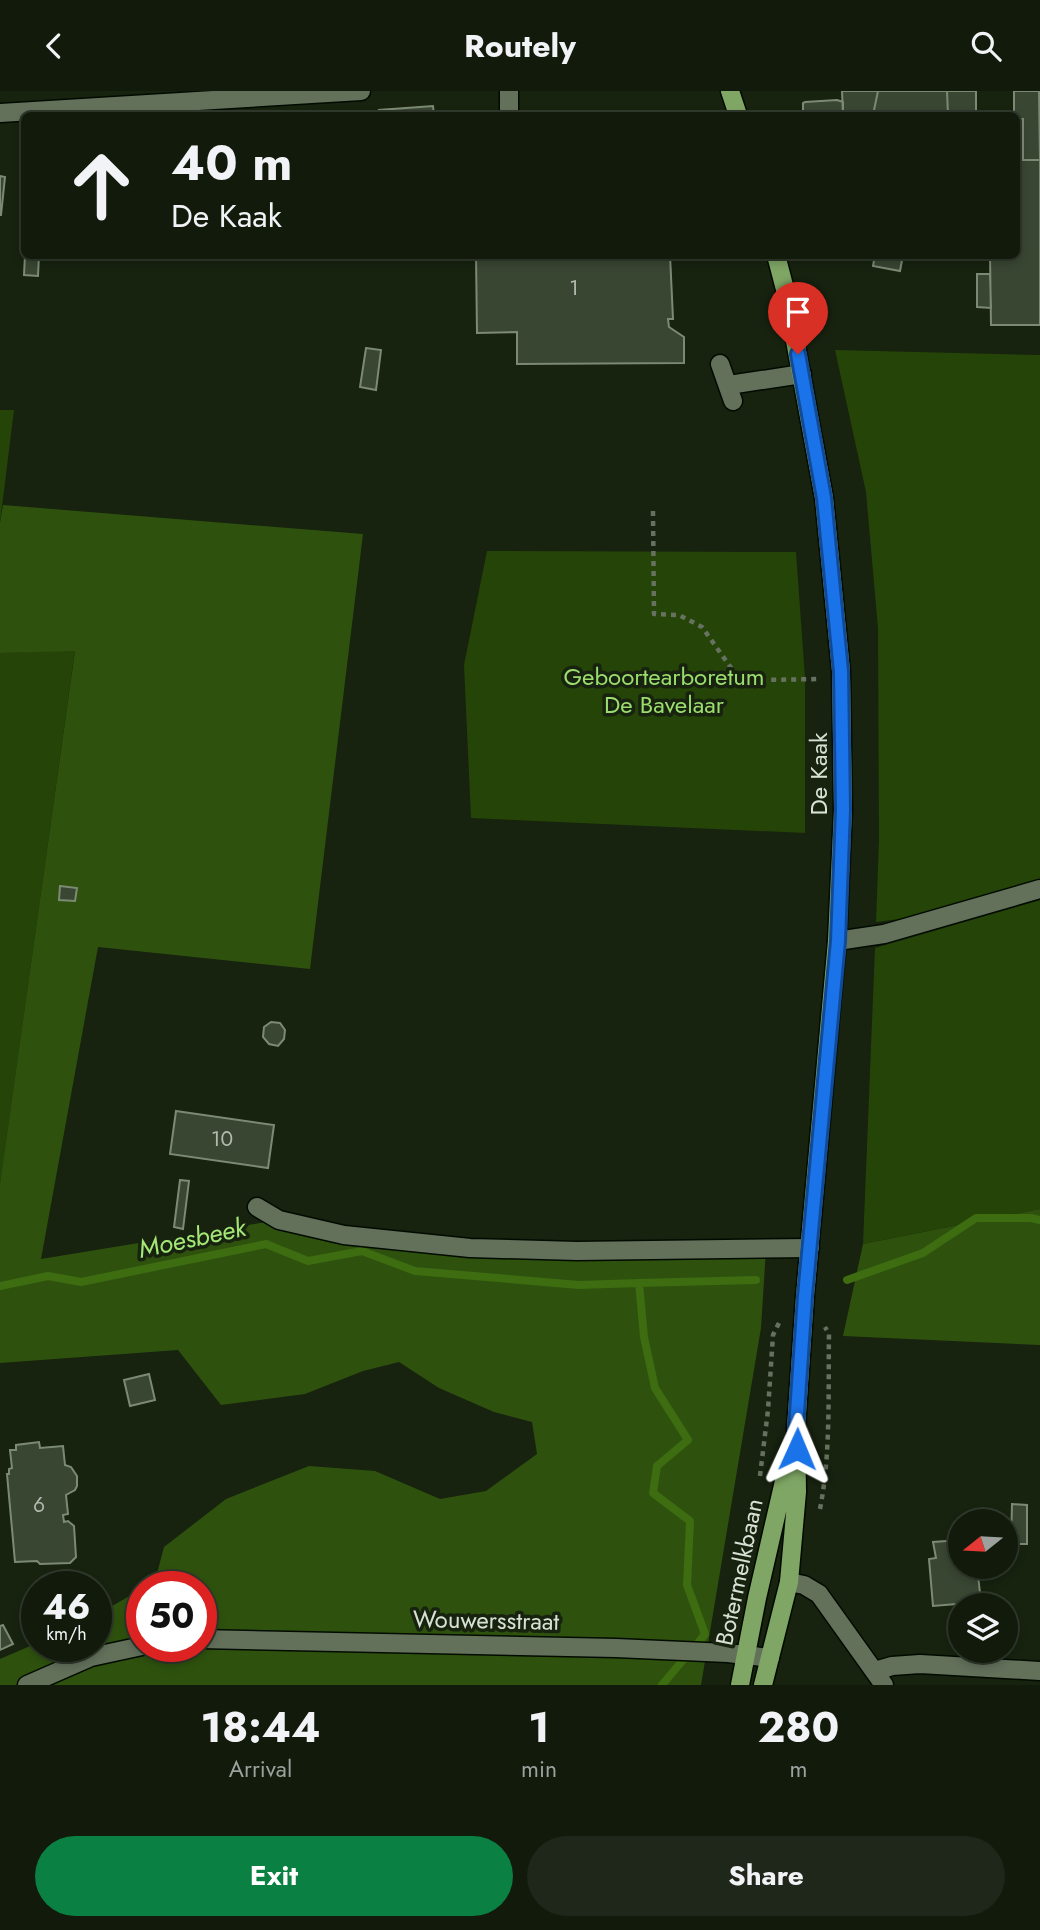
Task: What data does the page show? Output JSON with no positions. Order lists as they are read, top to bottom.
{
  "streets": {
    "main road": ["De Kaak", "Botermelkbaan"],
    "street": ["Wouwersstraat"]
  },
  "crossings": [
    ["De Kaak", "Botermelkbaan"],
    ["Botermelkbaan", "Wouwersstraat"]
  ],
  "water": ["Moesbeek"],
  "parks": ["Geboortearboretum De Bavelaar"],
  "house_numbers": ["1", "10", "6"],
  "north": "left",
  "page": {
    "header": "Routely",
    "turn": ["40 m", "De Kaak"],
    "speed": "46 km/h",
    "limit": "50",
    "eta": [
      "18:44",
      "Arrival",
      "1",
      "min",
      "280",
      "m"
    ],
    "buttons": ["Exit", "Share"]
  }
}
